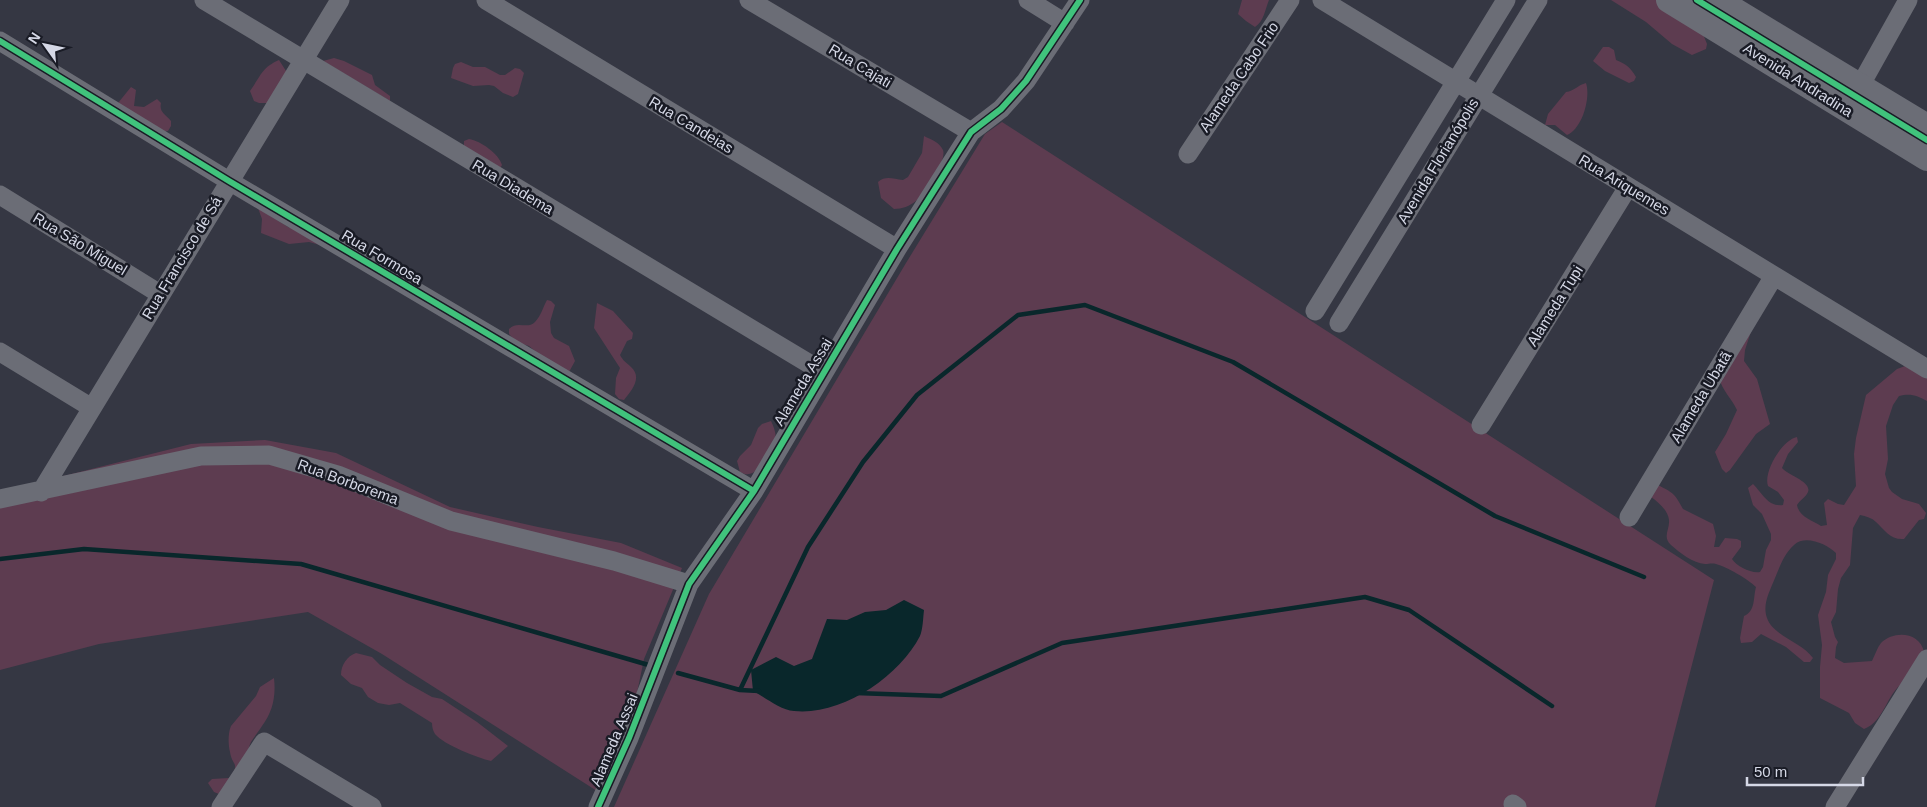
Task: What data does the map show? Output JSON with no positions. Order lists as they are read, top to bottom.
{
  "streets": {
    "main road": ["Avenida Andradina"],
    "street": [
      "Rua Cajati",
      "Alameda Cabo Frio",
      "Rua Candeias",
      "Avenida Florianópolis",
      "Rua Ariquemes",
      "Rua Diadema",
      "Rua São Miguel",
      "Rua Formosa",
      "Rua Francisco de Sá",
      "Alameda Tupi",
      "Alameda Assai",
      "Alameda Ubatã",
      "Rua Borborema"
    ]
  },
  "crossings": [
    ["Rua Cajati", "Alameda Assai"],
    ["Rua Candeias", "Alameda Assai"],
    ["Avenida Florianópolis", "Rua Ariquemes"],
    ["Rua Ariquemes", "Alameda Tupi"],
    ["Rua Ariquemes", "Alameda Ubatã"],
    ["Rua Diadema", "Rua Francisco de Sá"],
    ["Rua Diadema", "Alameda Assai"],
    ["Rua São Miguel", "Rua Francisco de Sá"],
    ["Rua Formosa", "Rua Francisco de Sá"],
    ["Rua Formosa", "Alameda Assai"],
    ["Rua Francisco de Sá", "Rua Borborema"],
    ["Alameda Assai", "Rua Borborema"]
  ],
  "scale_bar": "50 m",
  "north": "top left"
}
